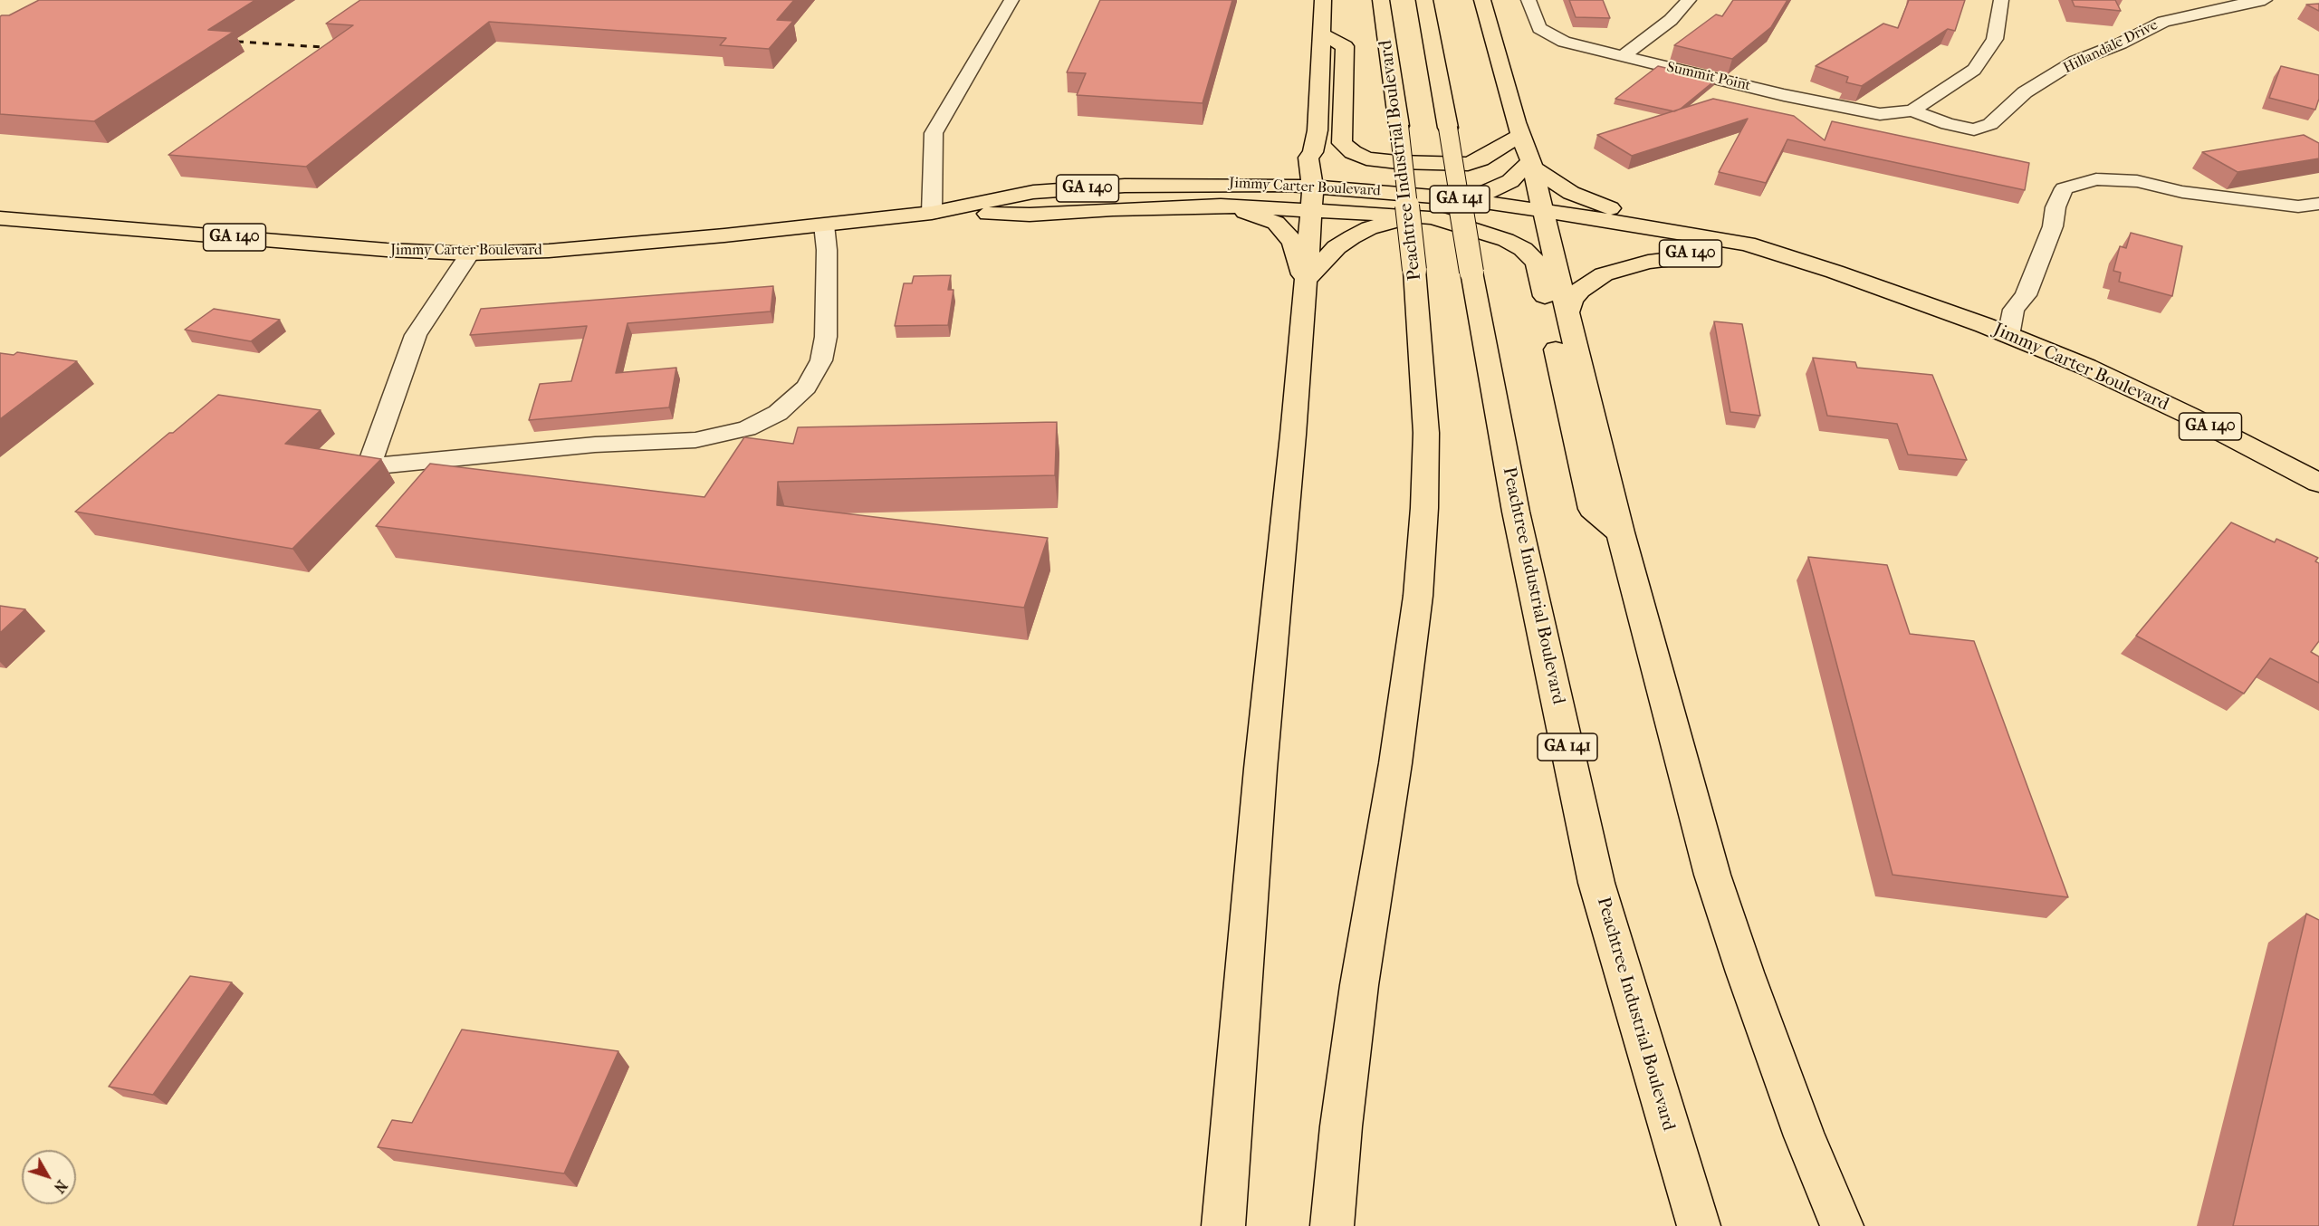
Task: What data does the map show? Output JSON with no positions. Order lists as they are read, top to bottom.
{
  "streets": {
    "main road": [
      "Peachtree Industrial Boulevard",
      "Jimmy Carter Boulevard",
      "GA 140",
      "GA 141"
    ],
    "street": ["Hillandale Drive", "Summit Point"]
  },
  "crossings": [
    ["Hillandale Drive", "Summit Point"]
  ],
  "north": "bottom right"
}
